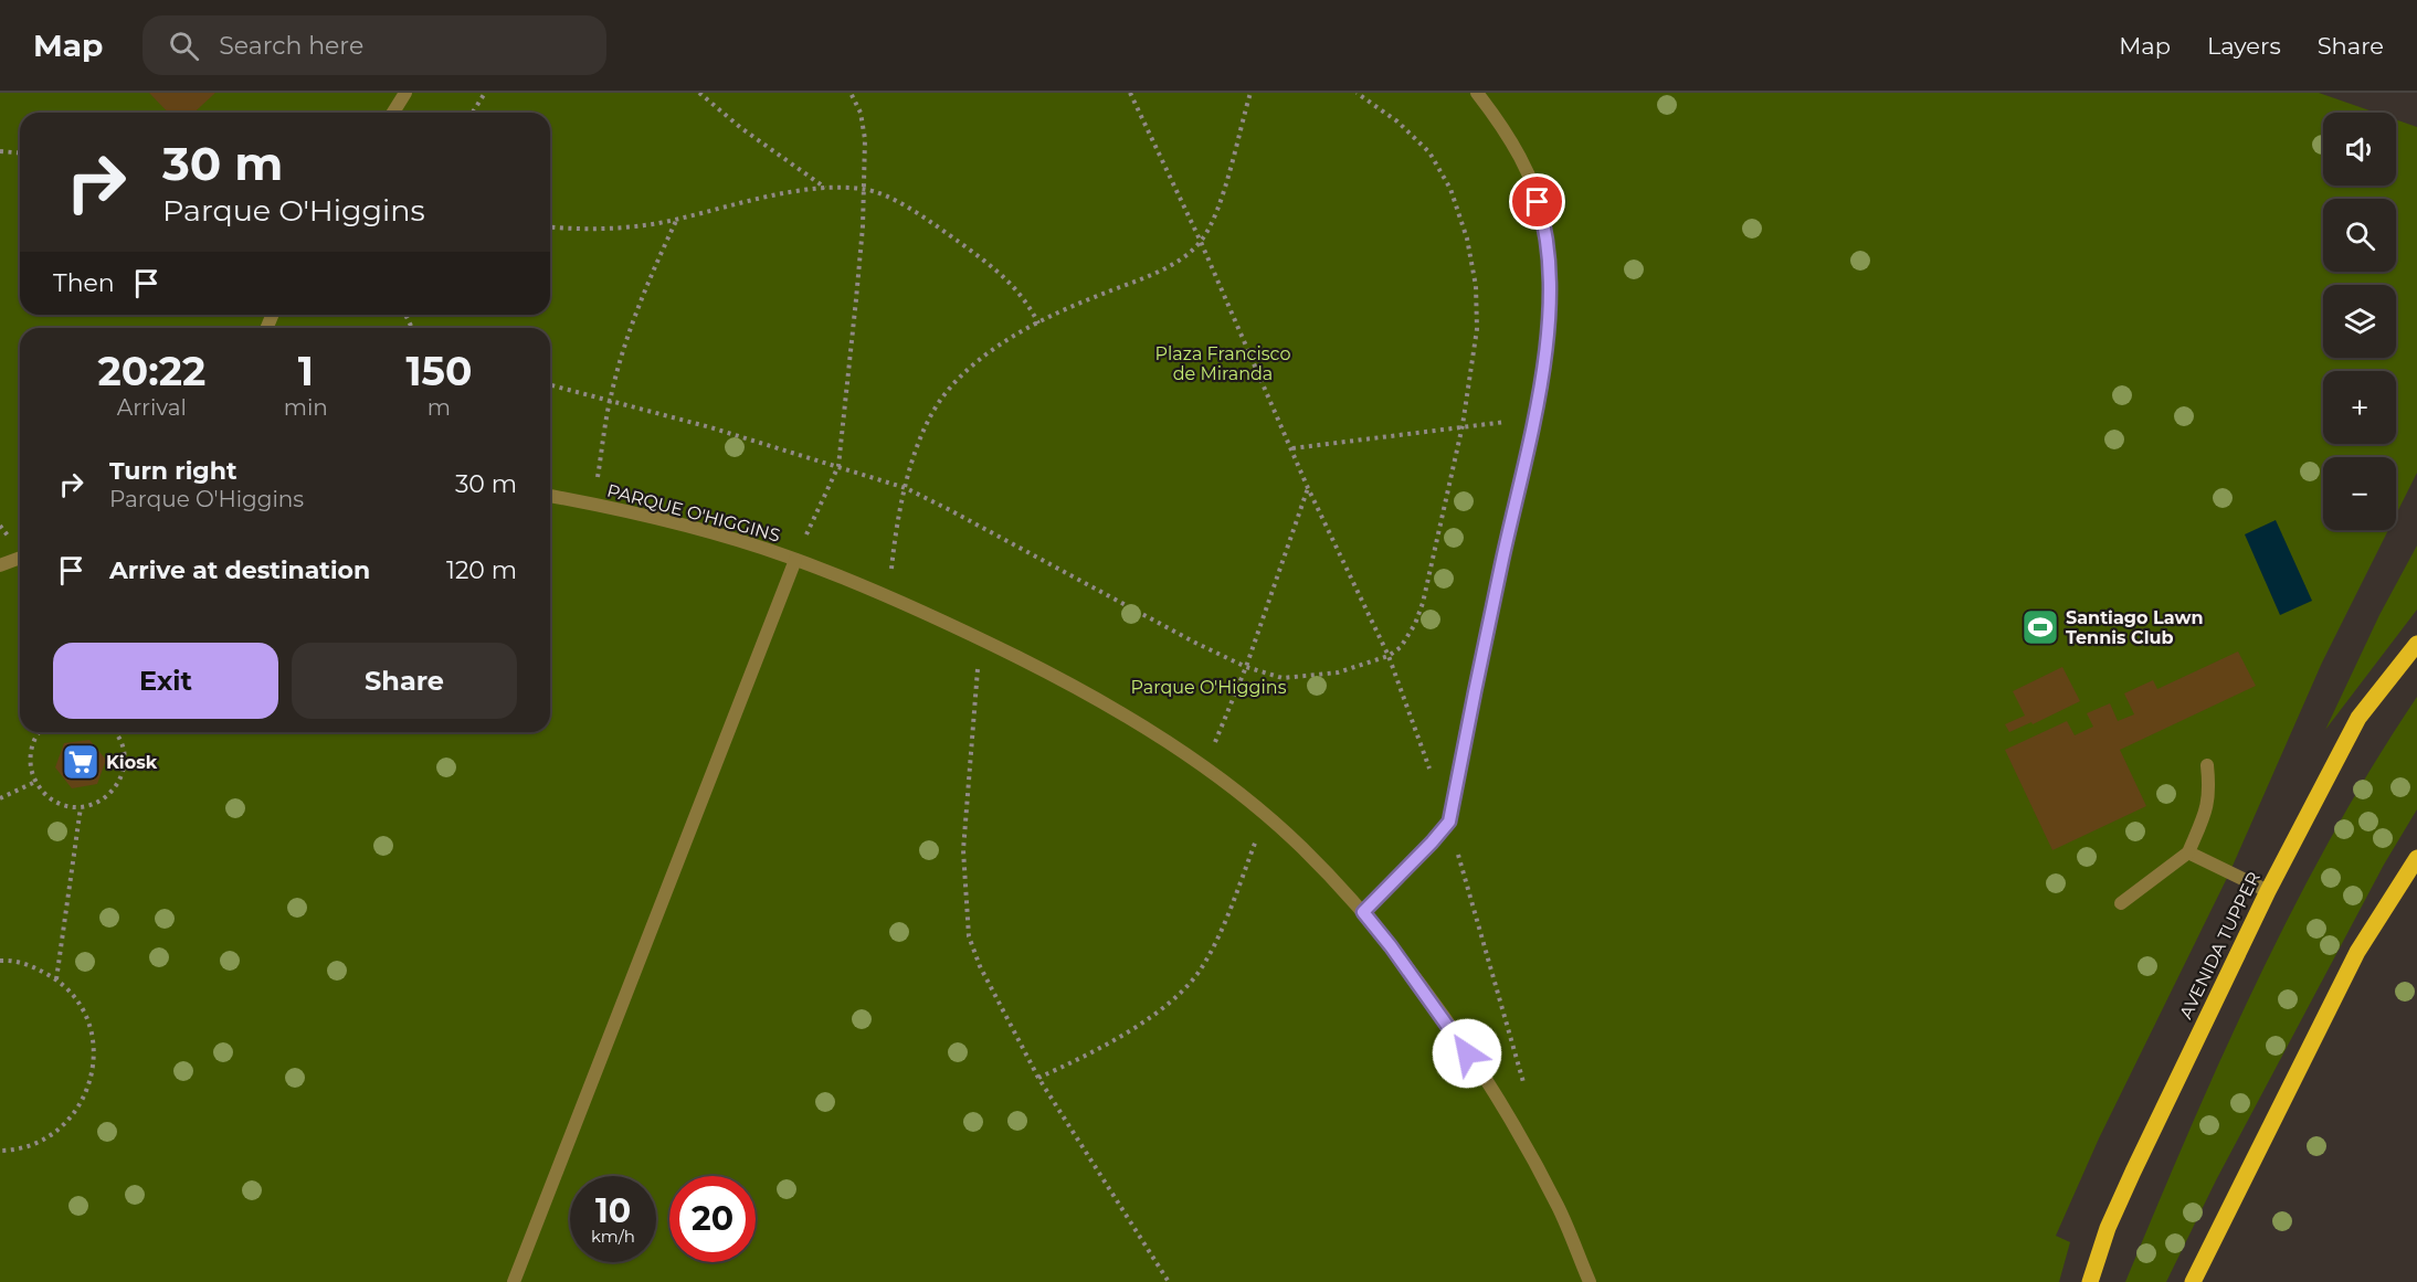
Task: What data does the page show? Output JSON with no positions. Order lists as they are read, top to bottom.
{
  "streets": {
    "main road": ["AVENIDA TUPPER"],
    "lane": ["PARQUE O'HIGGINS"]
  },
  "parks": ["Plaza Francisco de Miranda", "Parque O'Higgins"],
  "places": {
    "sports": ["Santiago Lawn Tennis Club"],
    "supermarket": ["Kiosk"]
  },
  "page": {
    "header": "Map",
    "search": "Search here",
    "nav": ["Map", "Layers", "Share"],
    "map_buttons": ["+", "−"],
    "turn": ["30 m", "Parque O'Higgins"],
    "then": "Then",
    "eta": [
      "20:22",
      "Arrival",
      "1",
      "min",
      "150",
      "m"
    ],
    "list": [
      {
        "name": "Turn right",
        "note": "Parque O'Higgins",
        "value": "30 m"
      },
      {
        "name": "Arrive at destination",
        "value": "120 m"
      }
    ],
    "buttons": ["Exit", "Share"],
    "speed": "10 km/h",
    "limit": "20"
  }
}
